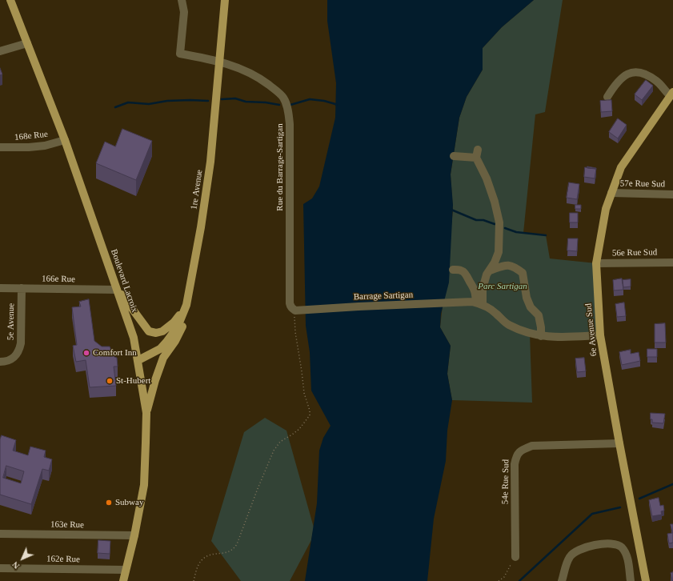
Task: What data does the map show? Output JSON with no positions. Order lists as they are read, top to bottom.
{
  "streets": {
    "main road": ["1re Avenue", "Boulevard Lacroix", "6e Avenue Sud"],
    "street": [
      "168e Rue",
      "Rue du Barrage-Sartigan",
      "57e Rue Sud",
      "56e Rue Sud",
      "166e Rue",
      "Barrage Sartigan",
      "5e Avenue",
      "54e Rue Sud",
      "163e Rue",
      "162e Rue"
    ]
  },
  "crossings": [
    ["168e Rue", "Boulevard Lacroix"],
    ["Rue du Barrage-Sartigan", "1re Avenue"],
    ["Rue du Barrage-Sartigan", "Barrage Sartigan"],
    ["57e Rue Sud", "6e Avenue Sud"],
    ["1re Avenue", "Boulevard Lacroix"],
    ["56e Rue Sud", "6e Avenue Sud"],
    ["166e Rue", "Boulevard Lacroix"],
    ["166e Rue", "5e Avenue"],
    ["Boulevard Lacroix", "163e Rue"],
    ["Boulevard Lacroix", "162e Rue"],
    ["6e Avenue Sud", "54e Rue Sud"]
  ],
  "parks": ["Parc Sartigan"],
  "places": ["Comfort Inn", "St-Hubert", "Subway"],
  "north": "bottom left"
}
